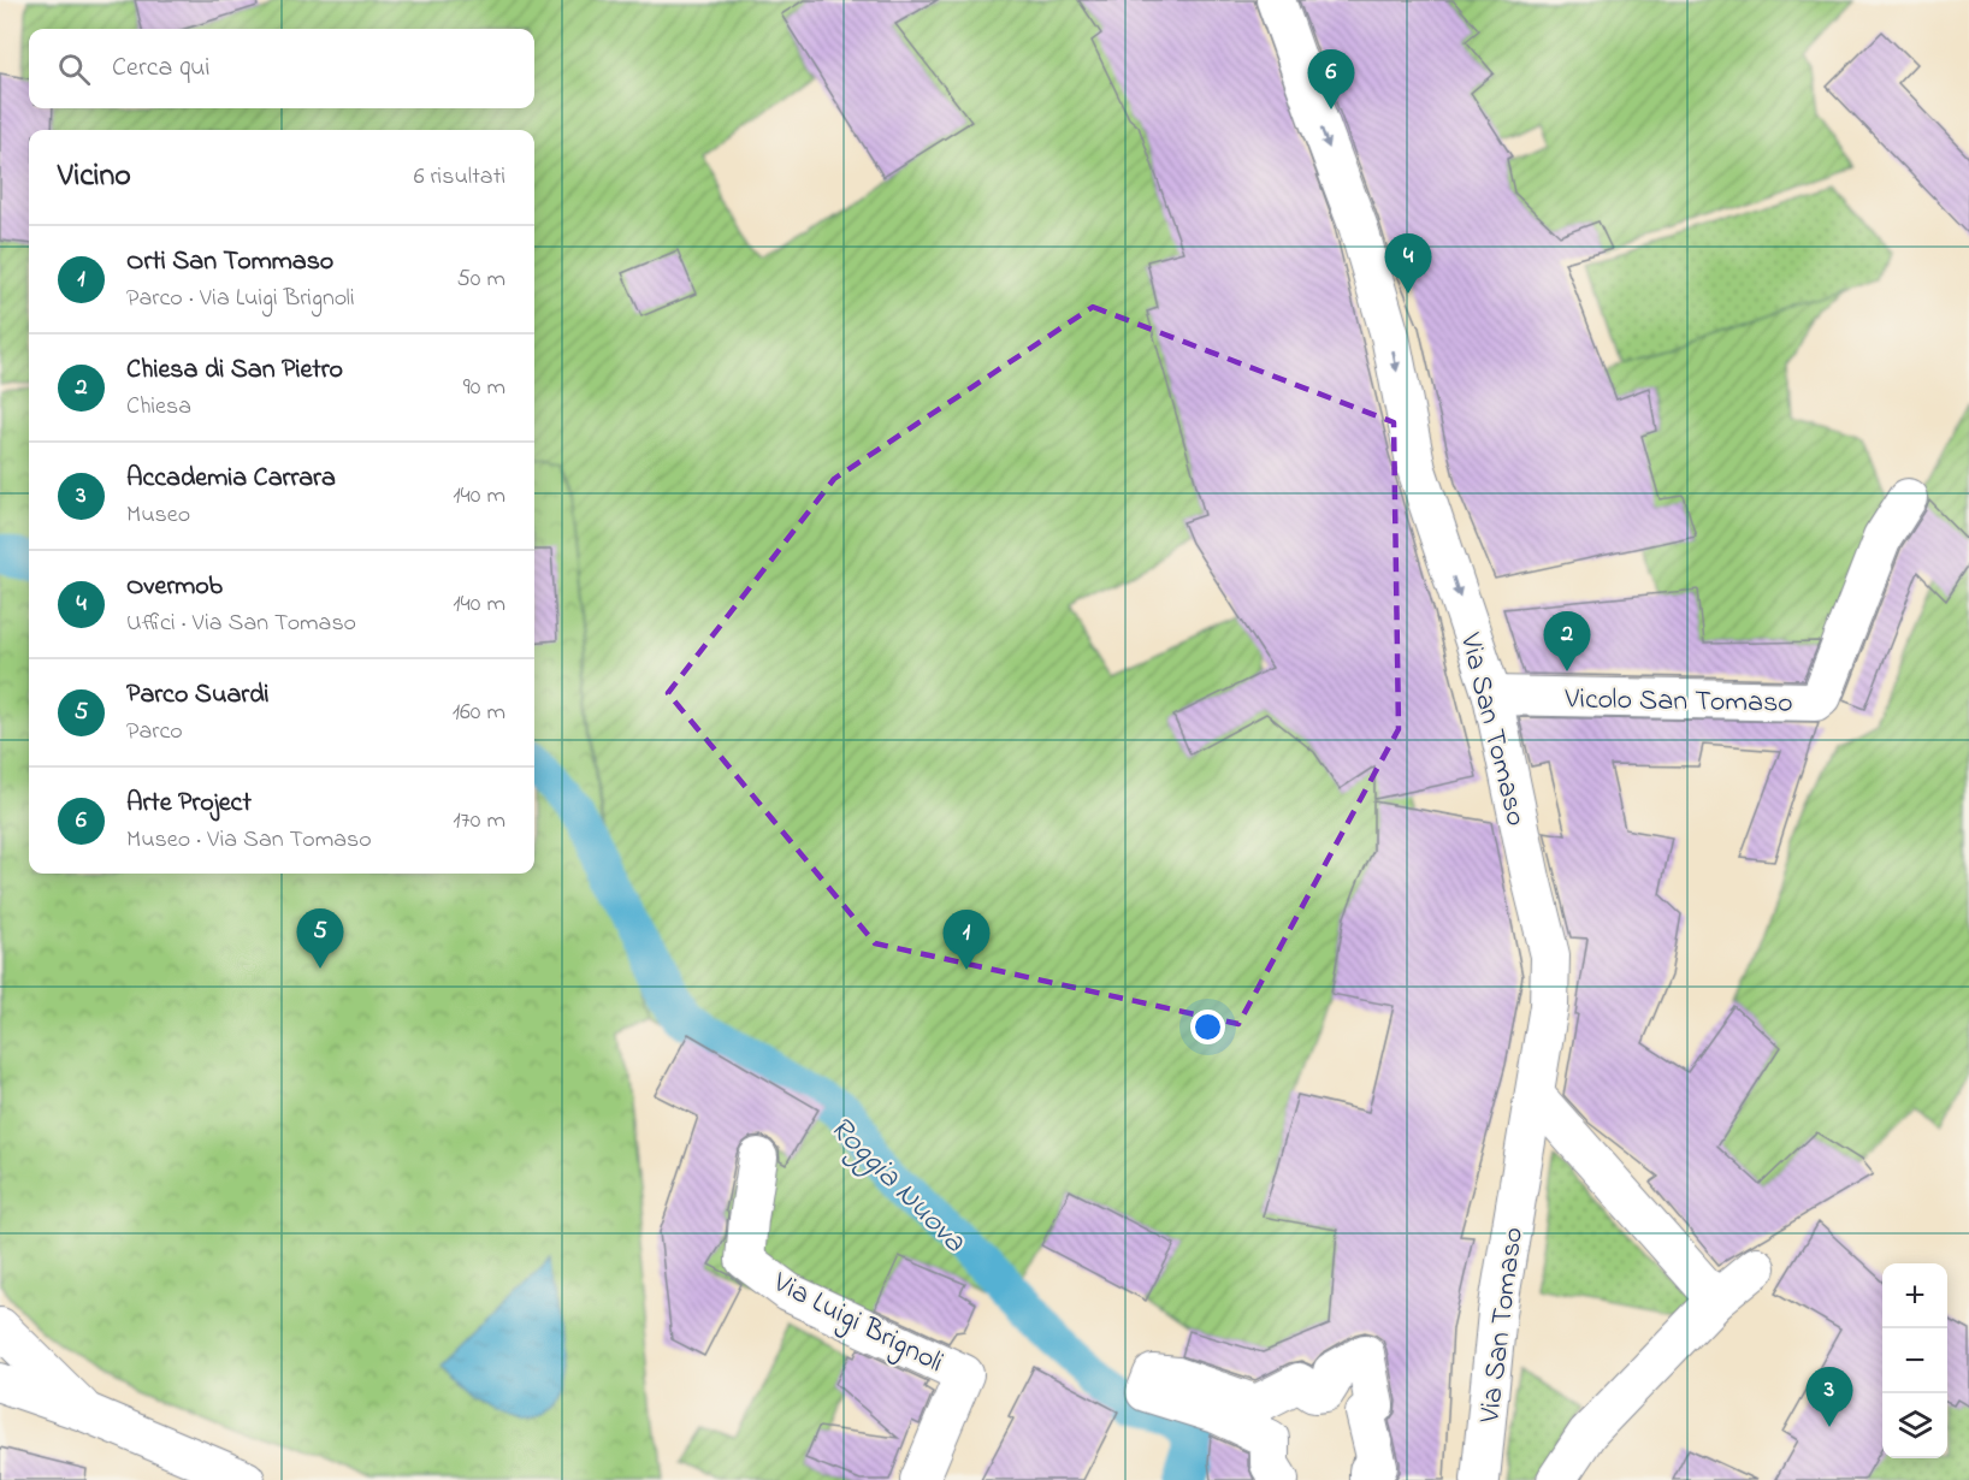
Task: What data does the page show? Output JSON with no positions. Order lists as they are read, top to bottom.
{
  "streets": {
    "street": ["Vicolo San Tomaso", "Via San Tomaso", "Via Luigi Brignoli"]
  },
  "crossings": [
    ["Vicolo San Tomaso", "Via San Tomaso"]
  ],
  "one_way": ["Via San Tomaso"],
  "water": ["Roggia Nuova"],
  "page": {
    "search": "Cerca qui",
    "pins": [
      "6",
      "4",
      "2",
      "5",
      "1",
      "3"
    ],
    "heading": ["Vicino", "6 risultati"],
    "list": [
      {
        "mark": "1",
        "name": "Orti San Tommaso",
        "note": "Parco · Via Luigi Brignoli",
        "value": "50 m"
      },
      {
        "mark": "2",
        "name": "Chiesa di San Pietro",
        "note": "Chiesa",
        "value": "90 m"
      },
      {
        "mark": "3",
        "name": "Accademia Carrara",
        "note": "Museo",
        "value": "140 m"
      },
      {
        "mark": "4",
        "name": "Overmob",
        "note": "Uffici · Via San Tomaso",
        "value": "140 m"
      },
      {
        "mark": "5",
        "name": "Parco Suardi",
        "note": "Parco",
        "value": "160 m"
      },
      {
        "mark": "6",
        "name": "Arte Project",
        "note": "Museo · Via San Tomaso",
        "value": "170 m"
      }
    ],
    "map_buttons": ["+", "−"]
  }
}
